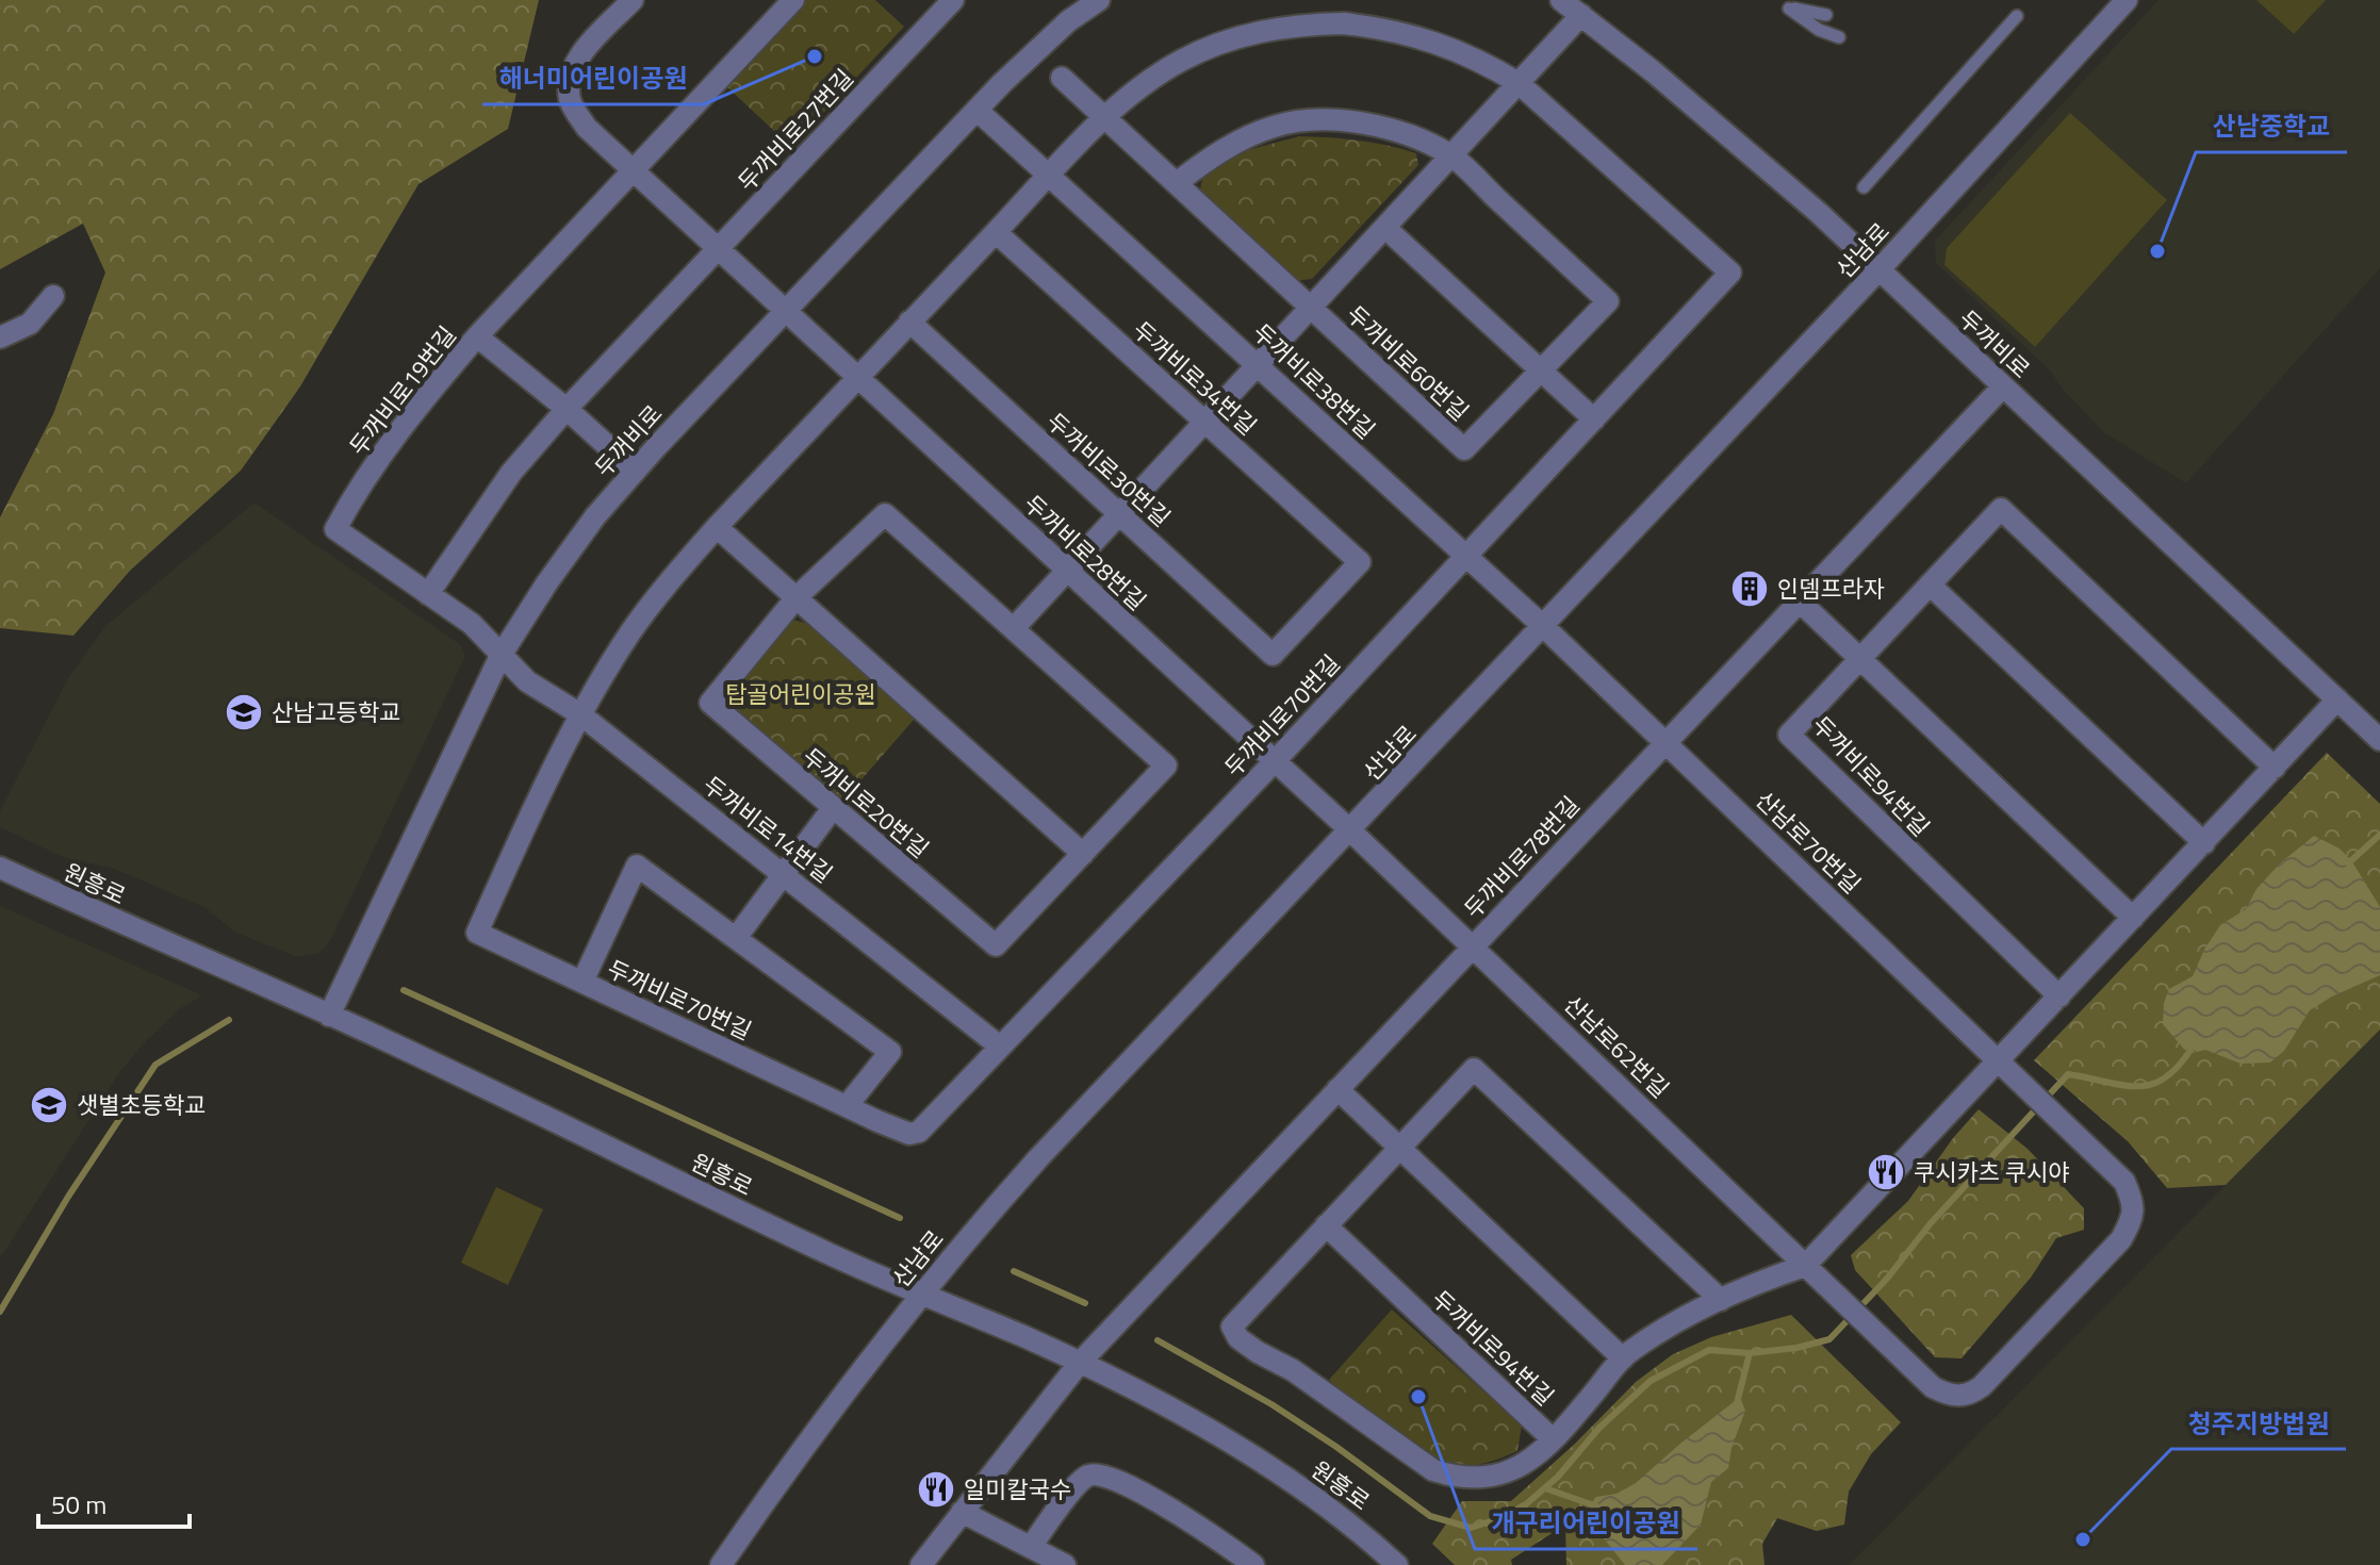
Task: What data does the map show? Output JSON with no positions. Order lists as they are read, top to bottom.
{
  "streets": {
    "street": [
      "두꺼비로27번길",
      "산남로",
      "두꺼비로",
      "두꺼비로60번길",
      "두꺼비로34번길",
      "두꺼비로38번길",
      "두꺼비로19번길",
      "두꺼비로30번길",
      "두꺼비로28번길",
      "두꺼비로70번길",
      "두꺼비로94번길",
      "두꺼비로20번길",
      "두꺼비로14번길",
      "산남로70번길",
      "두꺼비로78번길",
      "원흥로",
      "산남로62번길"
    ]
  },
  "crossings": [
    ["두꺼비로27번길", "두꺼비로19번길"],
    ["산남로", "두꺼비로"],
    ["산남로", "두꺼비로38번길"],
    ["산남로", "두꺼비로28번길"],
    ["산남로", "산남로70번길"],
    ["산남로", "원흥로"],
    ["산남로", "산남로62번길"],
    ["두꺼비로", "두꺼비로60번길"],
    ["두꺼비로", "두꺼비로38번길"],
    ["두꺼비로", "두꺼비로19번길"],
    ["두꺼비로", "두꺼비로28번길"],
    ["두꺼비로", "두꺼비로94번길"],
    ["두꺼비로", "두꺼비로14번길"],
    ["두꺼비로", "두꺼비로78번길"],
    ["두꺼비로", "원흥로"],
    ["두꺼비로60번길", "두꺼비로34번길"],
    ["두꺼비로60번길", "두꺼비로38번길"],
    ["두꺼비로60번길", "두꺼비로30번길"],
    ["두꺼비로60번길", "두꺼비로28번길"],
    ["두꺼비로60번길", "두꺼비로70번길"],
    ["두꺼비로60번길", "두꺼비로20번길"],
    ["두꺼비로34번길", "두꺼비로30번길"],
    ["두꺼비로38번길", "두꺼비로70번길"],
    ["두꺼비로38번길", "산남로70번길"],
    ["두꺼비로19번길", "두꺼비로14번길"],
    ["두꺼비로28번길", "두꺼비로70번길"],
    ["두꺼비로28번길", "산남로62번길"],
    ["두꺼비로70번길", "두꺼비로14번길"],
    ["두꺼비로94번길", "산남로70번길"],
    ["두꺼비로94번길", "산남로62번길"],
    ["산남로70번길", "두꺼비로78번길"],
    ["산남로70번길", "산남로62번길"],
    ["두꺼비로78번길", "원흥로"],
    ["두꺼비로78번길", "산남로62번길"]
  ],
  "parks": ["탑골어린이공원"],
  "places": {
    "other": [
      "해너미어린이공원",
      "산남중학교",
      "개구리어린이공원",
      "청주지방법원"
    ],
    "building": ["인뎀프라자"],
    "school or university": ["산남고등학교", "샛별초등학교"],
    "restaurant": ["쿠시카츠 쿠시야", "일미칼국수"]
  },
  "scale_bar": "50 m"
}
